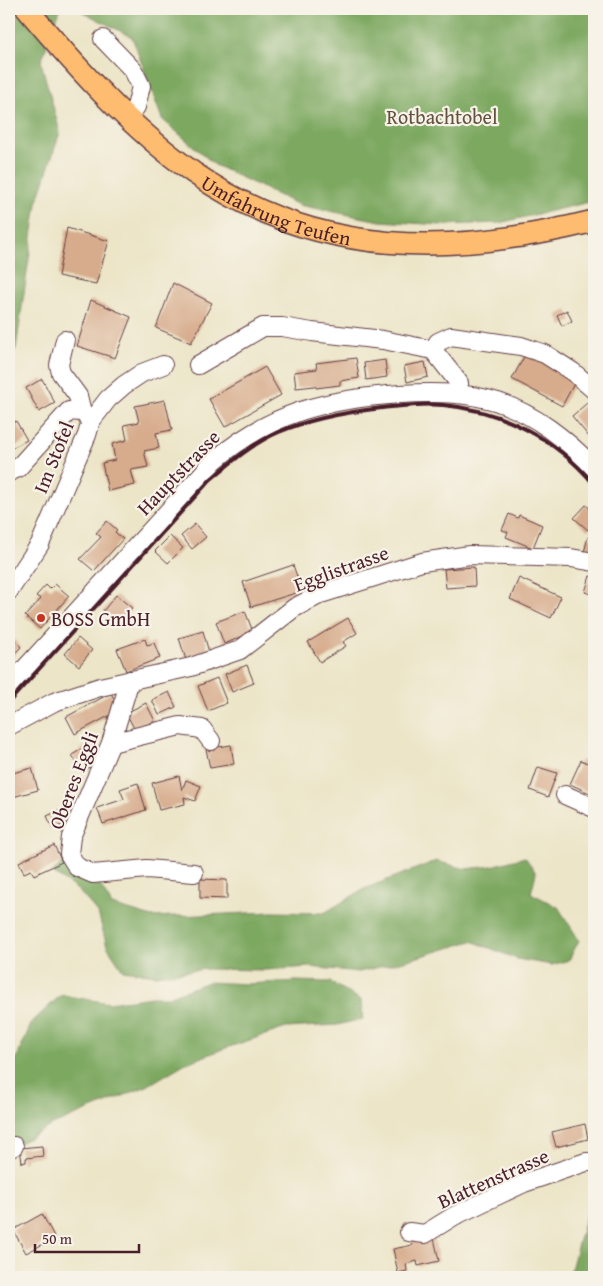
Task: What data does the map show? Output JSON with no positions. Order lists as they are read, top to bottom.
{
  "streets": {
    "main road": ["Umfahrung Teufen"],
    "street": [
      "Im Stofel",
      "Hauptstrasse",
      "Egglistrasse",
      "Oberes Eggli",
      "Blattenstrasse"
    ]
  },
  "crossings": [
    ["Egglistrasse", "Oberes Eggli"]
  ],
  "parks": ["Rotbachtobel"],
  "places": ["BOSS GmbH"],
  "scale_bar": "50 m"
}
